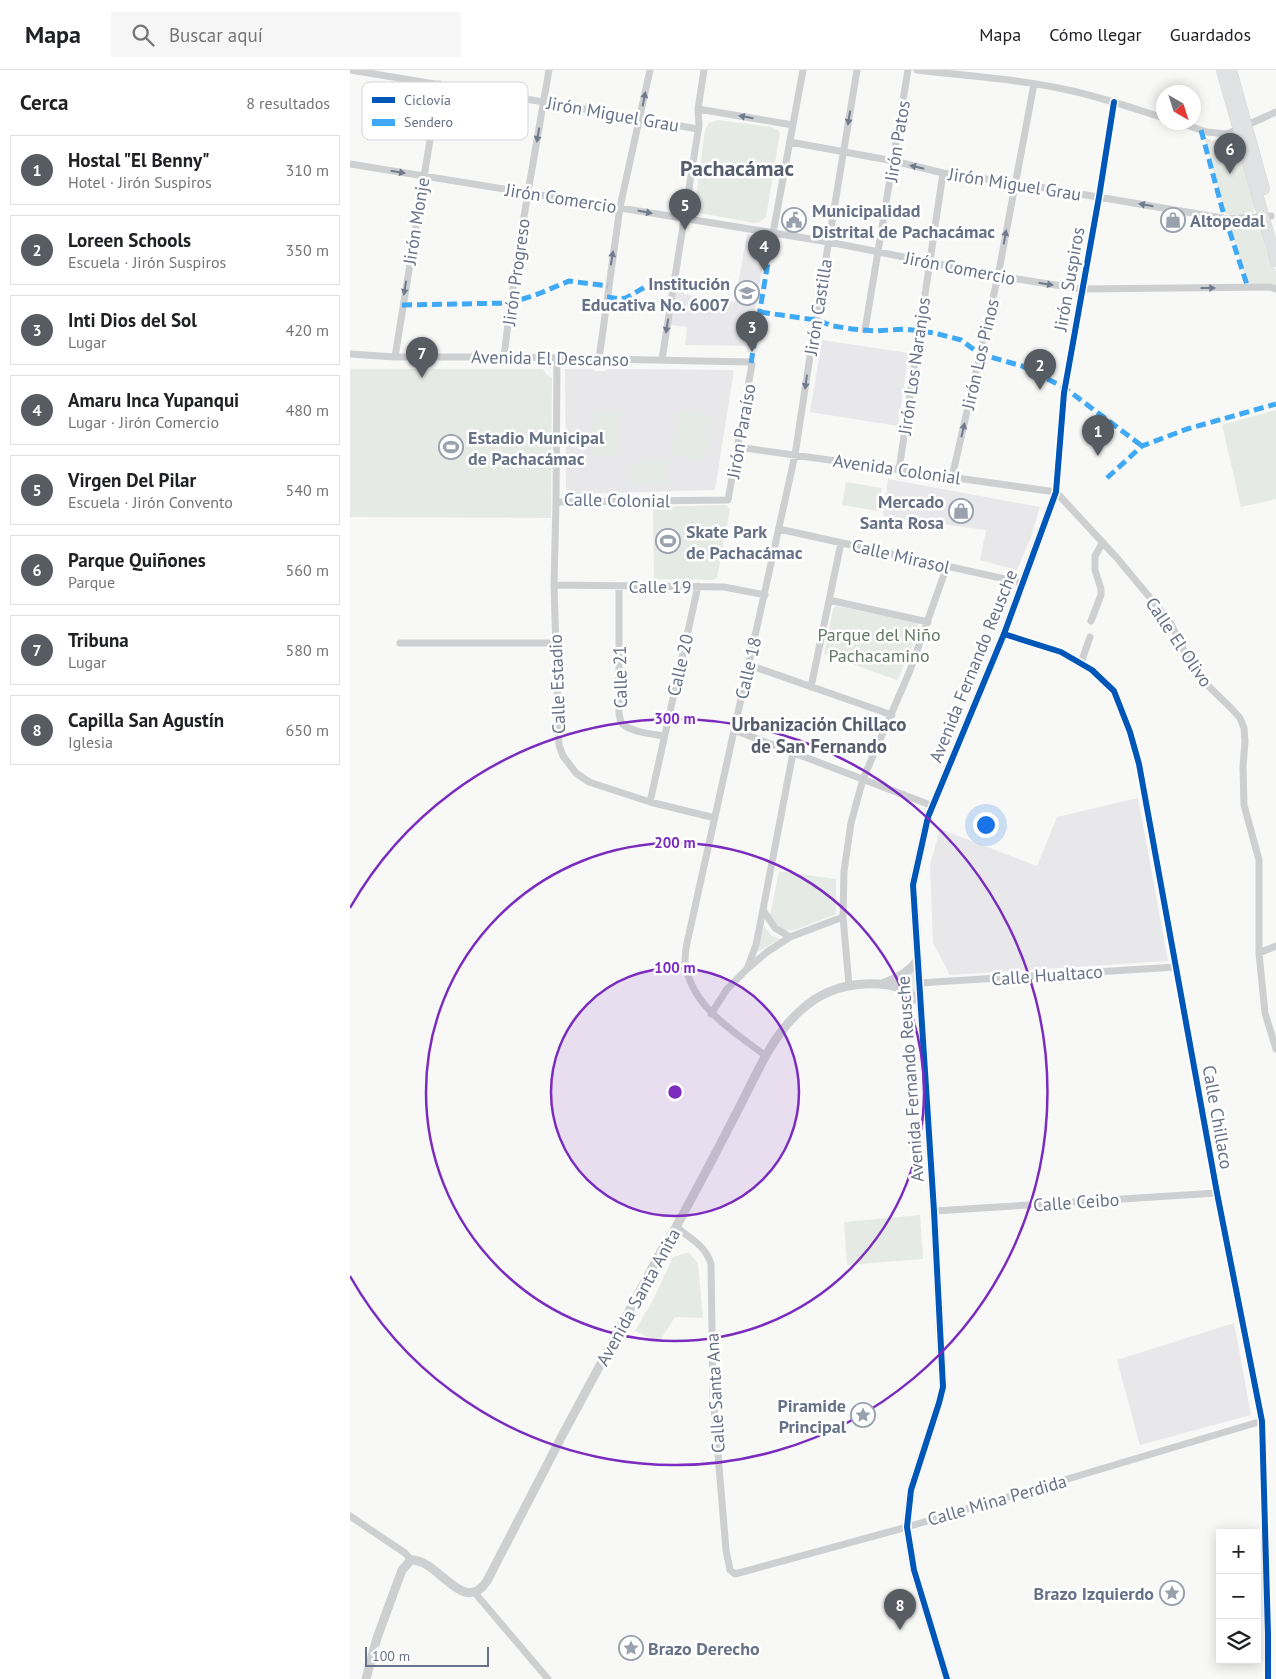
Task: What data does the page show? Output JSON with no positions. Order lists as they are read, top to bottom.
{
  "streets": {
    "street": [
      "Jirón Miguel Grau",
      "Jirón Patos",
      "Jirón Comercio",
      "Jirón Monje",
      "Jirón Progreso",
      "Jirón Suspiros",
      "Jirón Castilla",
      "Jirón Los Pinos",
      "Avenida El Descanso",
      "Jirón Los Naranjos",
      "Jirón Paraíso",
      "Avenida Colonial",
      "Calle Colonial",
      "Calle Mirasol",
      "Calle 19",
      "Calle El Olivo",
      "Calle 20",
      "Avenida Fernando Reusche",
      "Calle 18",
      "Calle 21",
      "Calle Estadio",
      "Calle Hualtaco",
      "Calle Chillaco",
      "Calle Ceibo",
      "Avenida Santa Anita",
      "Calle Santa Ana",
      "Calle Mina Perdida"
    ]
  },
  "crossings": [
    ["Jirón Miguel Grau", "Jirón Patos"],
    ["Jirón Miguel Grau", "Jirón Progreso"],
    ["Jirón Miguel Grau", "Jirón Suspiros"],
    ["Jirón Miguel Grau", "Jirón Castilla"],
    ["Jirón Miguel Grau", "Jirón Los Pinos"],
    ["Jirón Miguel Grau", "Jirón Los Naranjos"],
    ["Jirón Patos", "Jirón Comercio"],
    ["Jirón Comercio", "Jirón Monje"],
    ["Jirón Comercio", "Jirón Progreso"],
    ["Jirón Comercio", "Jirón Suspiros"],
    ["Jirón Comercio", "Jirón Castilla"],
    ["Jirón Comercio", "Jirón Los Pinos"],
    ["Jirón Comercio", "Jirón Los Naranjos"],
    ["Jirón Monje", "Avenida El Descanso"],
    ["Jirón Progreso", "Avenida El Descanso"],
    ["Jirón Suspiros", "Avenida Colonial"],
    ["Jirón Suspiros", "Calle El Olivo"],
    ["Jirón Suspiros", "Avenida Fernando Reusche"],
    ["Jirón Castilla", "Avenida Colonial"],
    ["Jirón Castilla", "Calle 18"],
    ["Jirón Los Pinos", "Avenida Colonial"],
    ["Avenida El Descanso", "Jirón Paraíso"],
    ["Avenida El Descanso", "Calle Colonial"],
    ["Jirón Los Naranjos", "Avenida Colonial"],
    ["Jirón Paraíso", "Avenida Colonial"],
    ["Jirón Paraíso", "Calle Colonial"],
    ["Avenida Colonial", "Calle El Olivo"],
    ["Avenida Colonial", "Avenida Fernando Reusche"],
    ["Avenida Colonial", "Calle 18"],
    ["Calle Colonial", "Calle Estadio"],
    ["Calle Mirasol", "Avenida Fernando Reusche"],
    ["Calle Mirasol", "Calle 18"],
    ["Calle 19", "Calle 20"],
    ["Calle 19", "Calle 18"],
    ["Calle 19", "Calle 21"],
    ["Calle 19", "Calle Estadio"],
    ["Calle El Olivo", "Avenida Fernando Reusche"],
    ["Calle 20", "Calle 21"],
    ["Calle 20", "Calle Estadio"],
    ["Avenida Fernando Reusche", "Calle Hualtaco"],
    ["Avenida Fernando Reusche", "Calle Chillaco"],
    ["Avenida Fernando Reusche", "Calle Ceibo"],
    ["Avenida Fernando Reusche", "Avenida Santa Anita"],
    ["Avenida Fernando Reusche", "Calle Mina Perdida"],
    ["Calle 18", "Calle Estadio"],
    ["Calle 18", "Avenida Santa Anita"],
    ["Calle Hualtaco", "Calle Chillaco"],
    ["Calle Chillaco", "Calle Ceibo"],
    ["Calle Chillaco", "Calle Mina Perdida"],
    ["Avenida Santa Anita", "Calle Santa Ana"],
    ["Calle Santa Ana", "Calle Mina Perdida"]
  ],
  "one_way": [
    "Jirón Miguel Grau",
    "Jirón Comercio",
    "Jirón Monje",
    "Jirón Castilla",
    "Jirón Los Pinos"
  ],
  "districts": ["Pachacámac", "Urbanización Chillaco de San Fernando"],
  "parks": ["Parque del Niño Pachacamino"],
  "places": {
    "public building": ["Municipalidad Distrital de Pachacámac"],
    "shop": ["Altopedal", "Mercado Santa Rosa"],
    "school or university": ["Institución Educativa No. 6007"],
    "sports": ["Estadio Municipal de Pachacámac", "Skate Park de Pachacámac"],
    "place": ["Piramide Principal", "Brazo Izquierdo", "Brazo Derecho"]
  },
  "legend": ["Ciclovía", "Sendero"],
  "scale_bar": "100 m",
  "north": "bottom right",
  "page": {
    "header": "Mapa",
    "search": "Buscar aquí",
    "nav": ["Mapa", "Cómo llegar", "Guardados"],
    "heading": ["Cerca", "8 resultados"],
    "pins": [
      "6",
      "5",
      "4",
      "3",
      "7",
      "2",
      "1",
      "8"
    ],
    "list": [
      {
        "mark": "1",
        "name": "Hostal \"El Benny\"",
        "note": "Hotel · Jirón Suspiros",
        "value": "310 m"
      },
      {
        "mark": "2",
        "name": "Loreen Schools",
        "note": "Escuela · Jirón Suspiros",
        "value": "350 m"
      },
      {
        "mark": "3",
        "name": "Inti Dios del Sol",
        "note": "Lugar",
        "value": "420 m"
      },
      {
        "mark": "4",
        "name": "Amaru Inca Yupanqui",
        "note": "Lugar · Jirón Comercio",
        "value": "480 m"
      },
      {
        "mark": "5",
        "name": "Virgen Del Pilar",
        "note": "Escuela · Jirón Convento",
        "value": "540 m"
      },
      {
        "mark": "6",
        "name": "Parque Quiñones",
        "note": "Parque",
        "value": "560 m"
      },
      {
        "mark": "7",
        "name": "Tribuna",
        "note": "Lugar",
        "value": "580 m"
      },
      {
        "mark": "8",
        "name": "Capilla San Agustín",
        "note": "Iglesia",
        "value": "650 m"
      }
    ],
    "map_buttons": ["+", "−"],
    "scale": "100 m"
  },
  "rings": ["300 m", "200 m", "100 m"]
}
